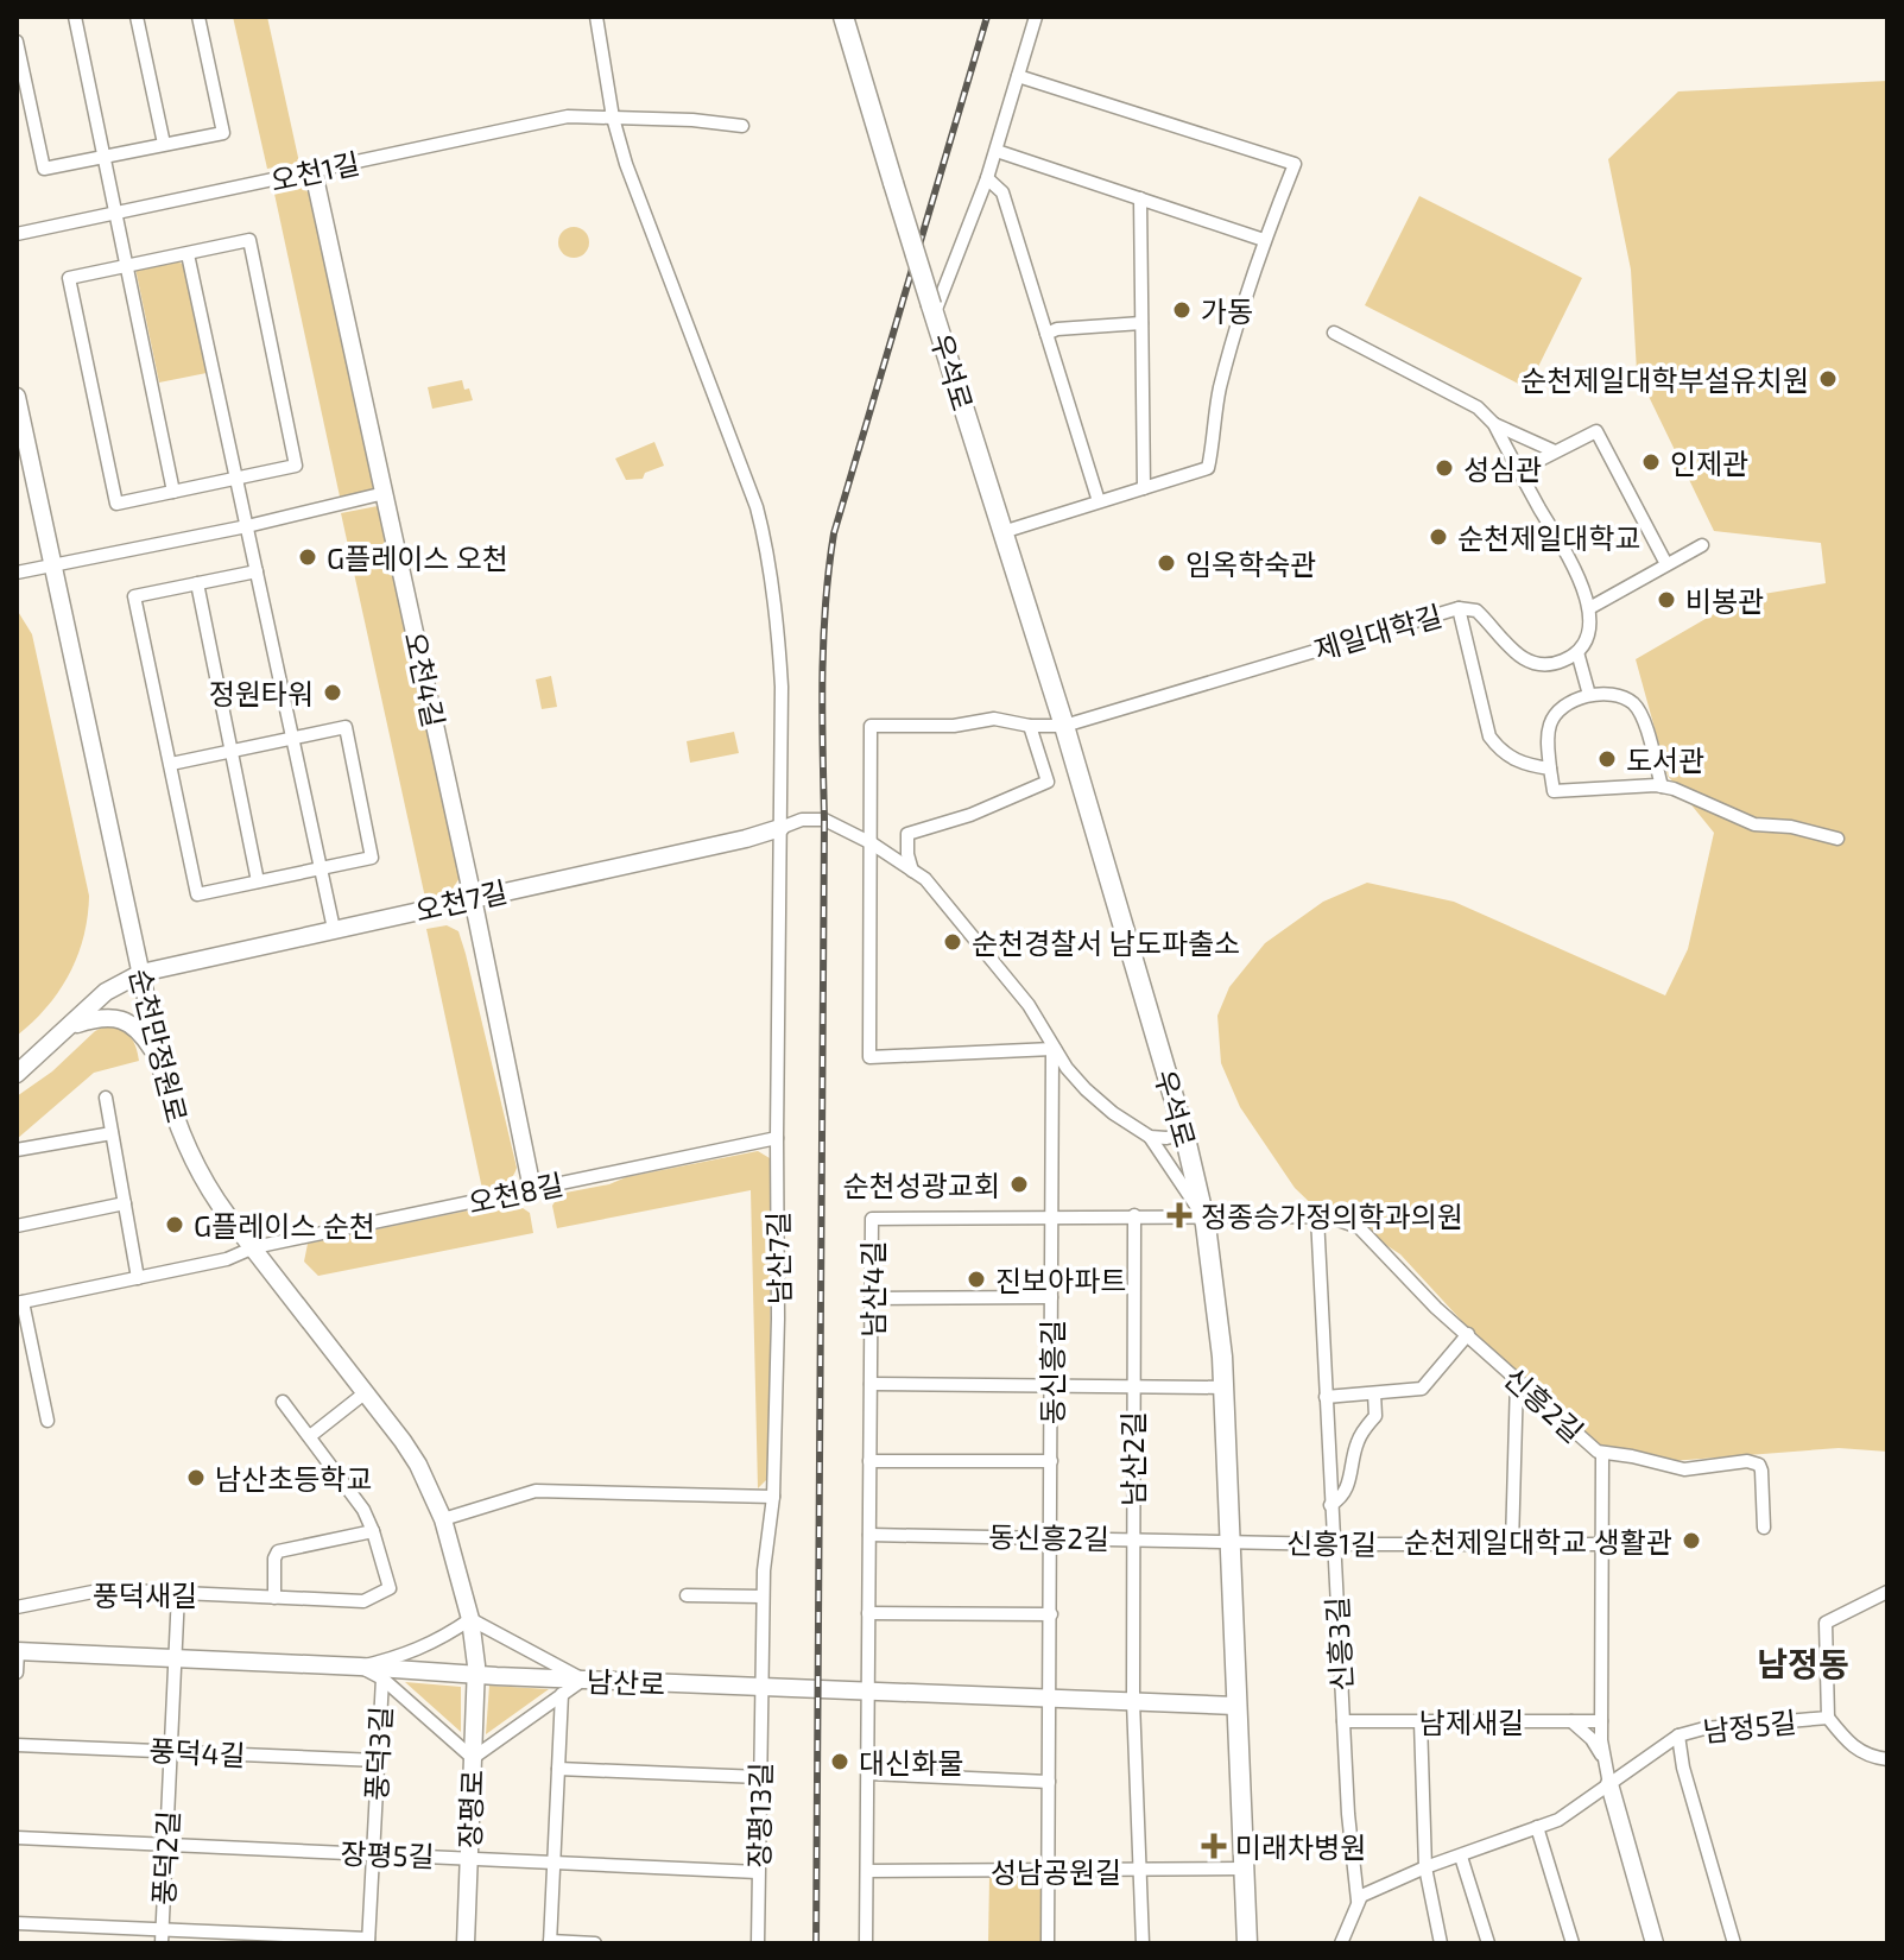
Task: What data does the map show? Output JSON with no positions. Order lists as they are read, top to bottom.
{
  "streets": {
    "main road": ["우석로"],
    "street": [
      "오천1길",
      "제일대학길",
      "오천4길",
      "오천7길",
      "순천만정원로",
      "오천8길",
      "남산7길",
      "남산4길",
      "동신흥길",
      "신흥2길",
      "남산2길",
      "동신흥2길",
      "신흥1길",
      "풍덕새길",
      "신흥3길",
      "남산로",
      "남제새길",
      "남정5길",
      "풍덕4길",
      "풍덕3길",
      "장평로",
      "장평13길",
      "장평5길",
      "풍덕2길",
      "성남공원길"
    ]
  },
  "crossings": [
    ["오천1길", "오천4길"],
    ["오천1길", "남산7길"],
    ["우석로", "제일대학길"],
    ["우석로", "남산4길"],
    ["우석로", "동신흥2길"],
    ["우석로", "신흥1길"],
    ["우석로", "남산로"],
    ["우석로", "성남공원길"],
    ["오천4길", "오천7길"],
    ["오천4길", "오천8길"],
    ["오천7길", "순천만정원로"],
    ["오천7길", "남산7길"],
    ["순천만정원로", "오천8길"],
    ["순천만정원로", "남산로"],
    ["순천만정원로", "장평로"],
    ["오천8길", "남산7길"],
    ["남산7길", "남산로"],
    ["남산7길", "장평13길"],
    ["남산4길", "동신흥길"],
    ["남산4길", "남산2길"],
    ["남산4길", "동신흥2길"],
    ["남산4길", "남산로"],
    ["남산4길", "성남공원길"],
    ["동신흥길", "동신흥2길"],
    ["동신흥길", "남산로"],
    ["동신흥길", "성남공원길"],
    ["신흥2길", "신흥3길"],
    ["남산2길", "동신흥2길"],
    ["남산2길", "남산로"],
    ["남산2길", "성남공원길"],
    ["동신흥2길", "신흥1길"],
    ["신흥1길", "신흥3길"],
    ["풍덕새길", "풍덕2길"],
    ["신흥3길", "남제새길"],
    ["남산로", "장평로"],
    ["남산로", "장평13길"],
    ["남산로", "풍덕2길"],
    ["풍덕4길", "풍덕3길"],
    ["풍덕4길", "풍덕2길"],
    ["풍덕3길", "장평5길"],
    ["장평로", "장평5길"],
    ["장평13길", "장평5길"],
    ["장평5길", "풍덕2길"]
  ],
  "districts": ["남정동"],
  "places": {
    "other": [
      "가동",
      "순천제일대학부설유치원",
      "인제관",
      "성심관",
      "순천제일대학교",
      "G플레이스 오천",
      "임옥학숙관",
      "비봉관",
      "정원타워",
      "도서관",
      "순천경찰서 남도파출소",
      "순천성광교회",
      "G플레이스 순천",
      "진보아파트",
      "남산초등학교",
      "순천제일대학교 생활관",
      "대신화물"
    ],
    "health": ["정종승가정의학과의원", "미래차병원"]
  }
}
